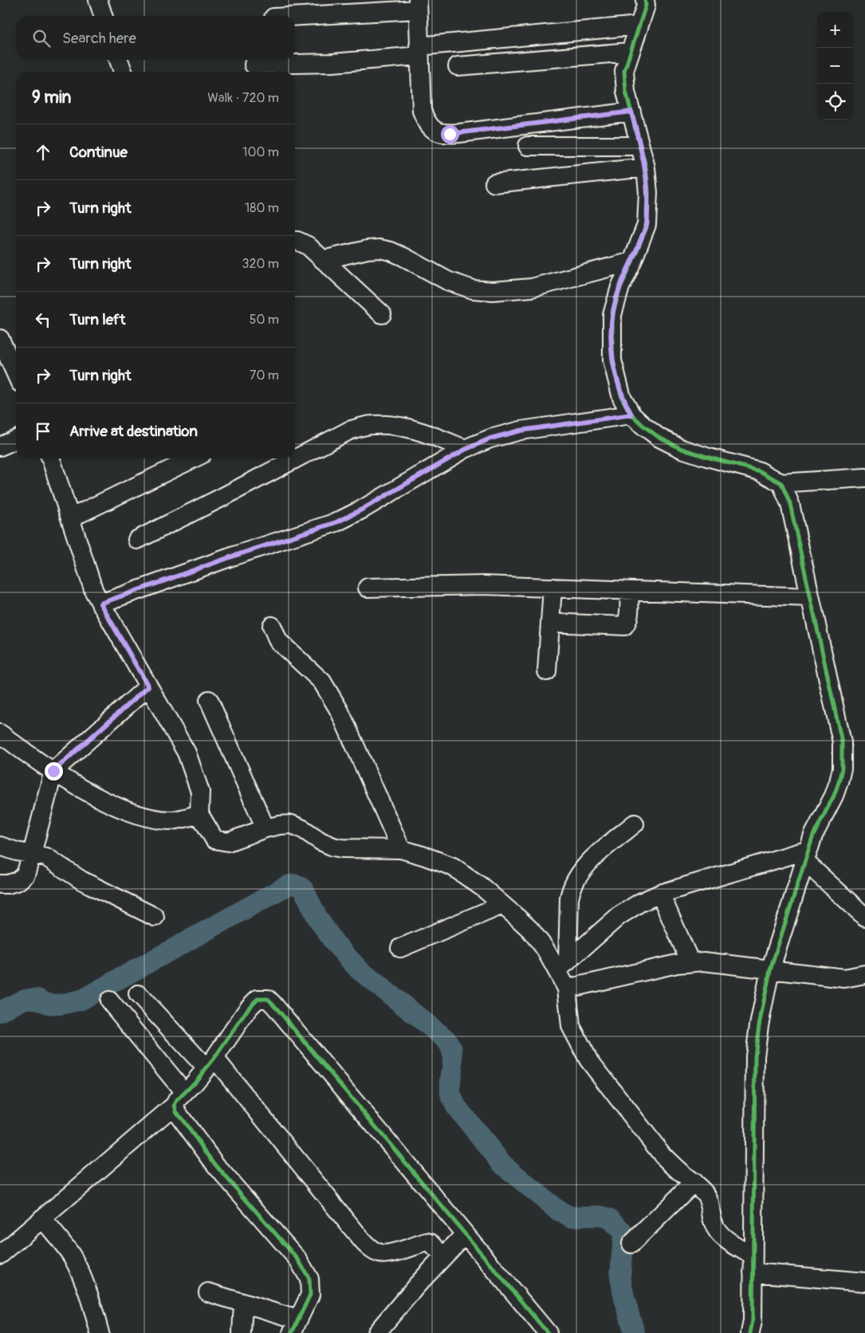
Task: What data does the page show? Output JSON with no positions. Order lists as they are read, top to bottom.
{
  "page": {
    "map_buttons": ["+", "−"],
    "search": "Search here",
    "heading": ["9 min", "Walk · 720 m"],
    "list": [
      ["Continue", "100 m"],
      ["Turn right", "180 m"],
      ["Turn right", "320 m"],
      ["Turn left", "50 m"],
      ["Turn right", "70 m"],
      "Arrive at destination"
    ]
  }
}
